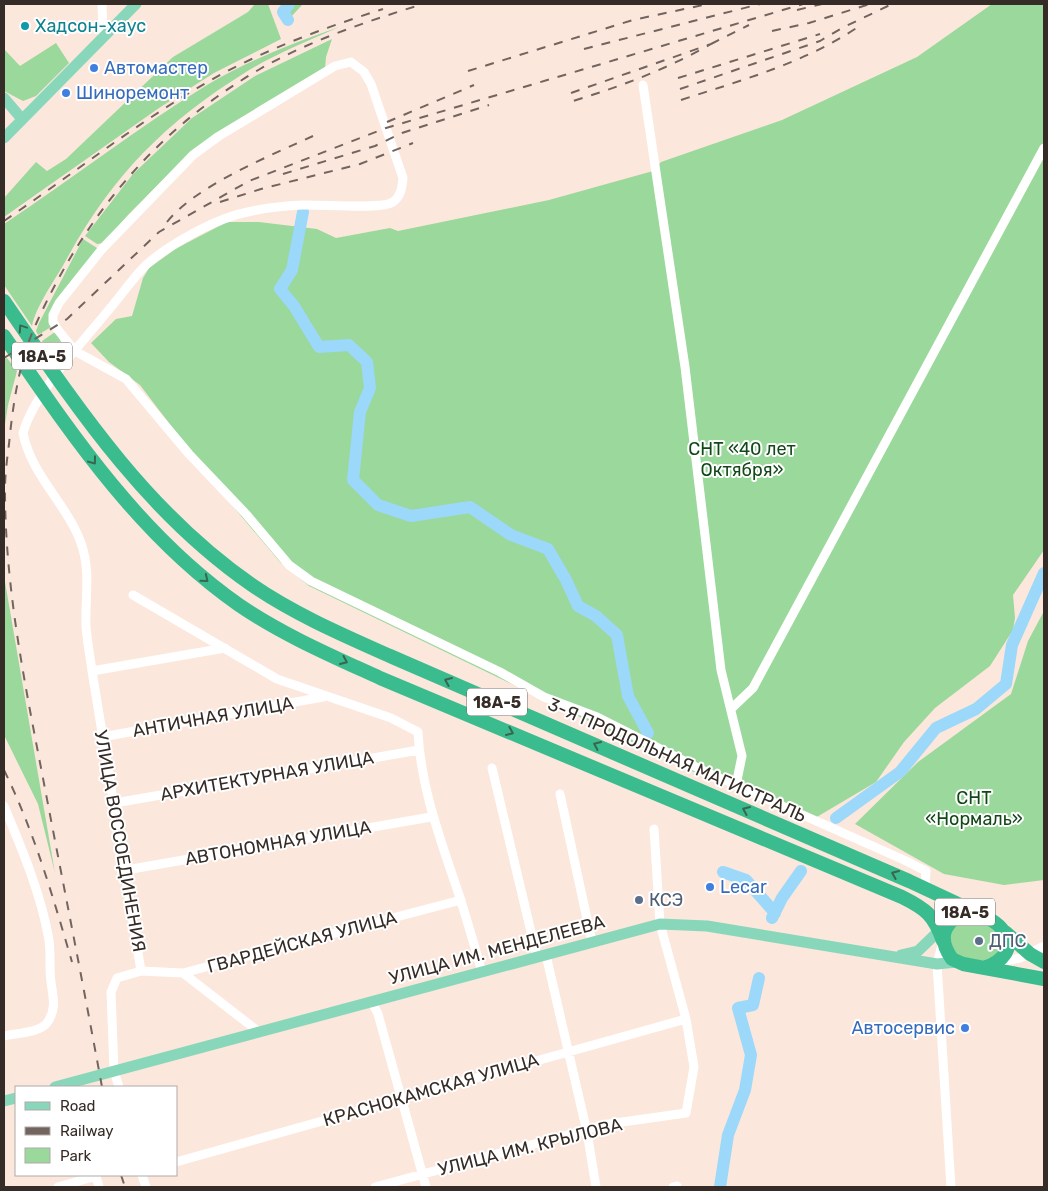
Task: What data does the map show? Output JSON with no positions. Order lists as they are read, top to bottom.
{
  "streets": {
    "highway": ["18А-5", "3-Я ПРОДОЛЬНАЯ МАГИСТРАЛЬ"],
    "main road": ["УЛИЦА ИМ. МЕНДЕЛЕЕВА"],
    "street": [
      "АНТИЧНАЯ УЛИЦА",
      "АРХИТЕКТУРНАЯ УЛИЦА",
      "УЛИЦА ВОССОЕДИНЕНИЯ",
      "АВТОНОМНАЯ УЛИЦА",
      "ГВАРДЕЙСКАЯ УЛИЦА",
      "КРАСНОКАМСКАЯ УЛИЦА",
      "УЛИЦА ИМ. КРЫЛОВА"
    ]
  },
  "crossings": [
    ["18А-5", "3-Я ПРОДОЛЬНАЯ МАГИСТРАЛЬ"],
    ["18А-5", "УЛИЦА ИМ. МЕНДЕЛЕЕВА"],
    ["АНТИЧНАЯ УЛИЦА", "УЛИЦА ВОССОЕДИНЕНИЯ"],
    ["3-Я ПРОДОЛЬНАЯ МАГИСТРАЛЬ", "УЛИЦА ИМ. МЕНДЕЛЕЕВА"],
    ["АРХИТЕКТУРНАЯ УЛИЦА", "УЛИЦА ВОССОЕДИНЕНИЯ"],
    ["УЛИЦА ВОССОЕДИНЕНИЯ", "АВТОНОМНАЯ УЛИЦА"],
    ["УЛИЦА ВОССОЕДИНЕНИЯ", "ГВАРДЕЙСКАЯ УЛИЦА"],
    ["УЛИЦА ВОССОЕДИНЕНИЯ", "УЛИЦА ИМ. МЕНДЕЛЕЕВА"],
    ["КРАСНОКАМСКАЯ УЛИЦА", "УЛИЦА ИМ. КРЫЛОВА"]
  ],
  "parks": ["СНТ «40 лет Октября»", "СНТ «Нормаль»"],
  "places": [
    "Хадсон-хаус",
    "Автомастер",
    "Шиноремонт",
    "Lecar",
    "КСЭ",
    "ДПС",
    "Автосервис"
  ],
  "legend": ["Road", "Railway", "Park"]
}
